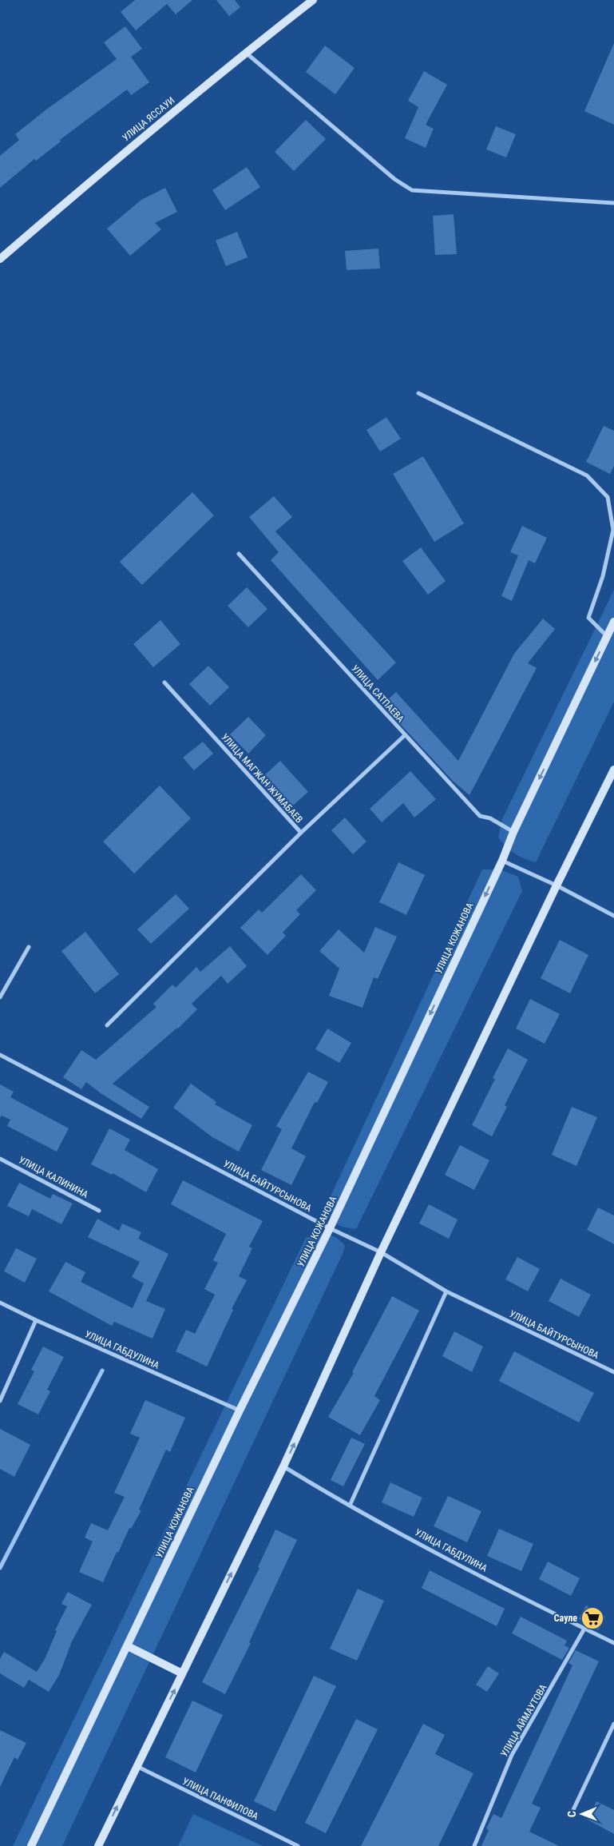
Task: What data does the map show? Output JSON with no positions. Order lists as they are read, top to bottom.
{
  "streets": {
    "street": [
      "УЛИЦА ЯССАУИ",
      "УЛИЦА САТПАЕВА",
      "УЛИЦА МАГЖАН ЖУМАБАЕВ",
      "УЛИЦА КОЖАНОВА",
      "УЛИЦА КАЛИНИНА",
      "УЛИЦА БАЙТУРСЫНОВА",
      "УЛИЦА ГАБДУЛИНА",
      "УЛИЦА АЙМАУТОВА",
      "УЛИЦА ПАНФИЛОВА"
    ]
  },
  "crossings": [
    ["УЛИЦА САТПАЕВА", "УЛИЦА МАГЖАН ЖУМАБАЕВ"],
    ["УЛИЦА САТПАЕВА", "УЛИЦА КОЖАНОВА"],
    ["УЛИЦА КОЖАНОВА", "УЛИЦА БАЙТУРСЫНОВА"],
    ["УЛИЦА КОЖАНОВА", "УЛИЦА ГАБДУЛИНА"],
    ["УЛИЦА ГАБДУЛИНА", "УЛИЦА АЙМАУТОВА"]
  ],
  "places": {
    "supermarket": ["Сауле"]
  },
  "north": "left"
}
